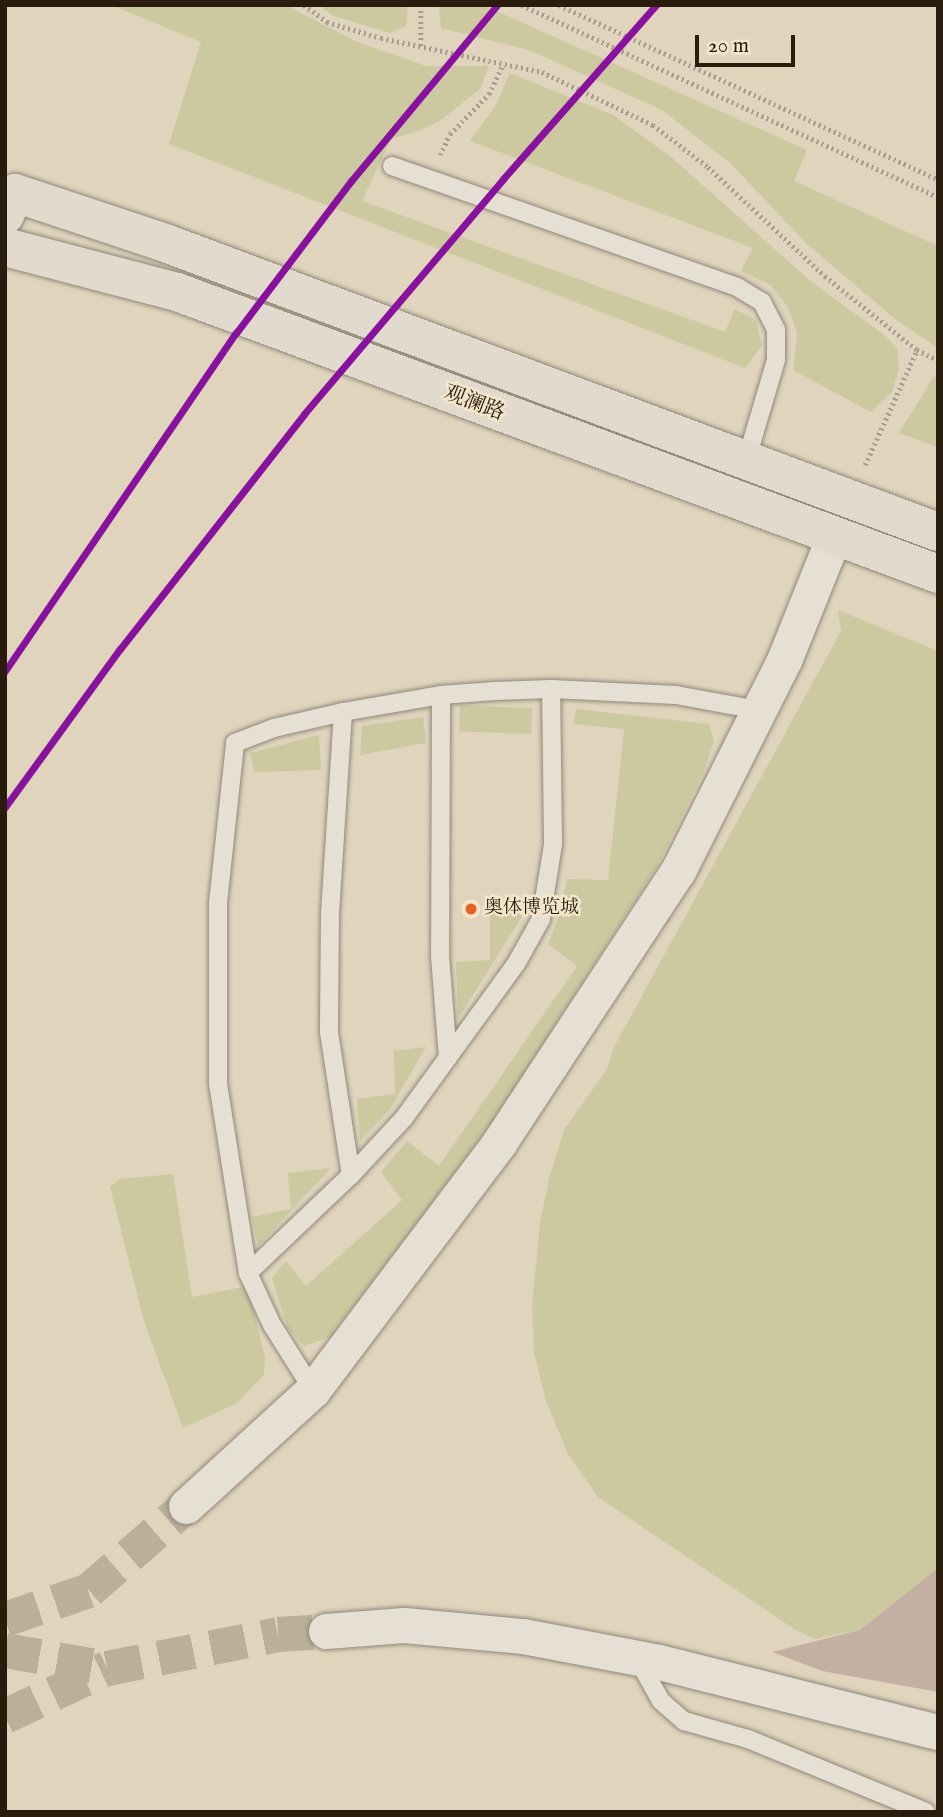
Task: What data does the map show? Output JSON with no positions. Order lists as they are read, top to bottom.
{
  "streets": {
    "main road": ["观澜路"]
  },
  "places": ["奥体博览城"],
  "scale_bar": "20 m"
}
